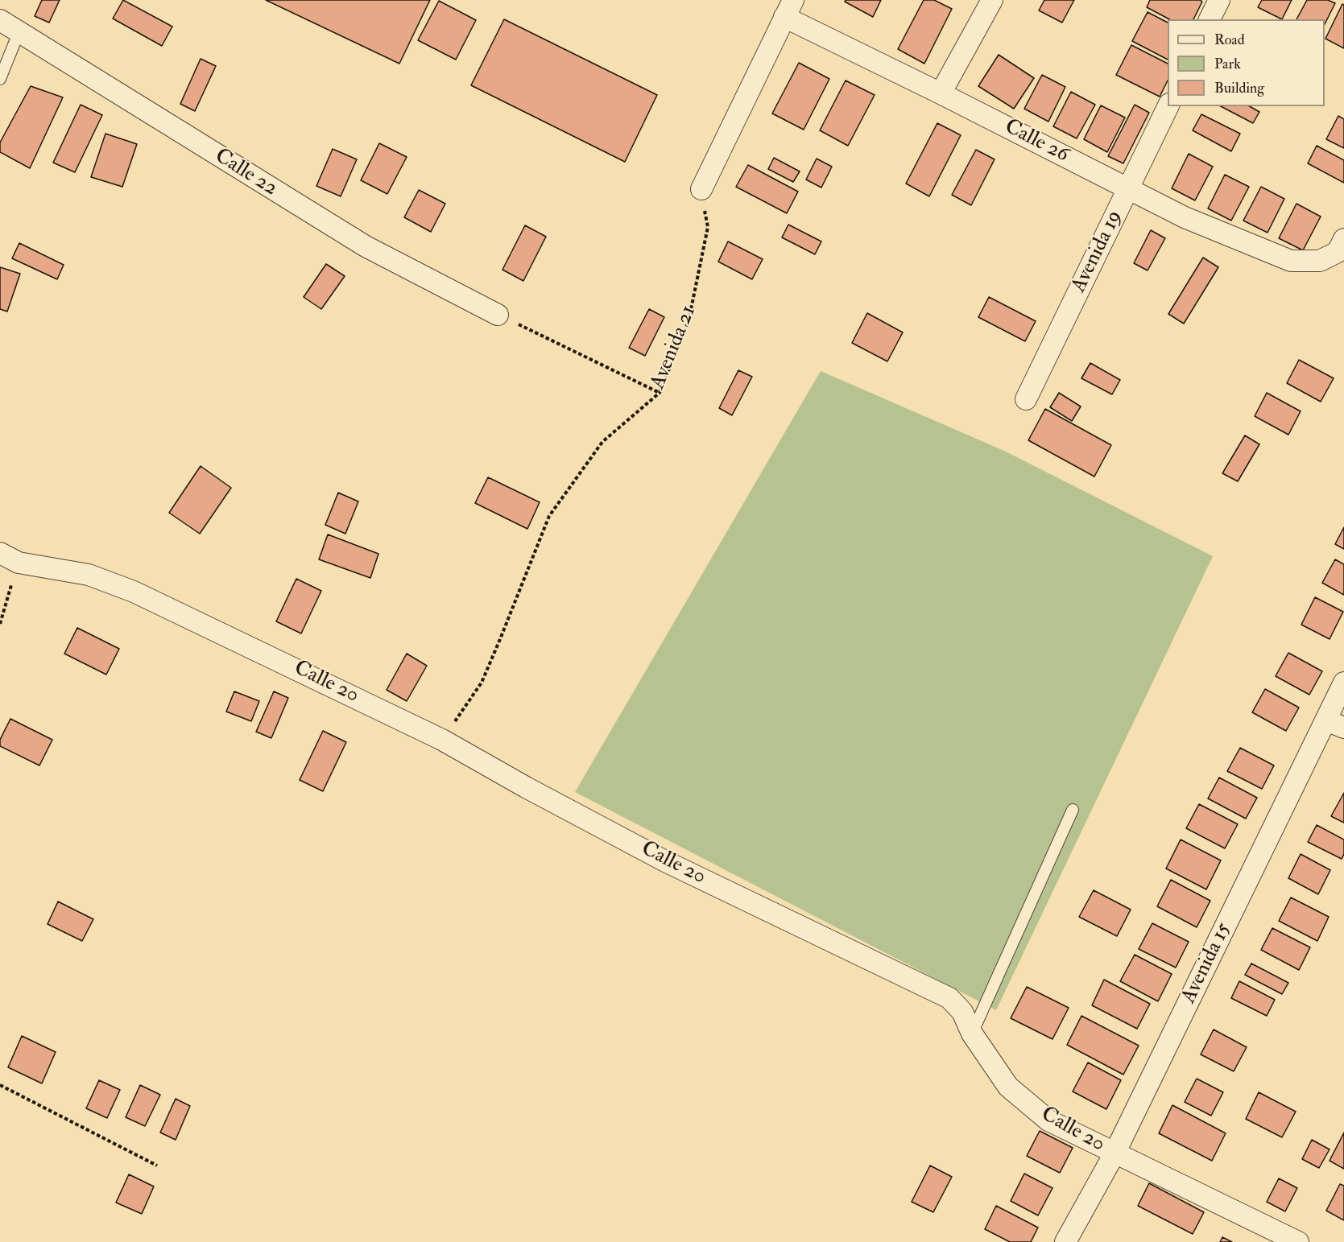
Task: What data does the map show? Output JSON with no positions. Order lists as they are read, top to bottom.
{
  "streets": {
    "street": [
      "Calle 26",
      "Calle 22",
      "Avenida 19",
      "Calle 20",
      "Avenida 15"
    ],
    "path": ["Avenida 21"]
  },
  "crossings": [
    ["Calle 26", "Avenida 19"],
    ["Avenida 21", "Calle 20"],
    ["Calle 20", "Avenida 15"]
  ],
  "legend": ["Road", "Park", "Building"]
}
